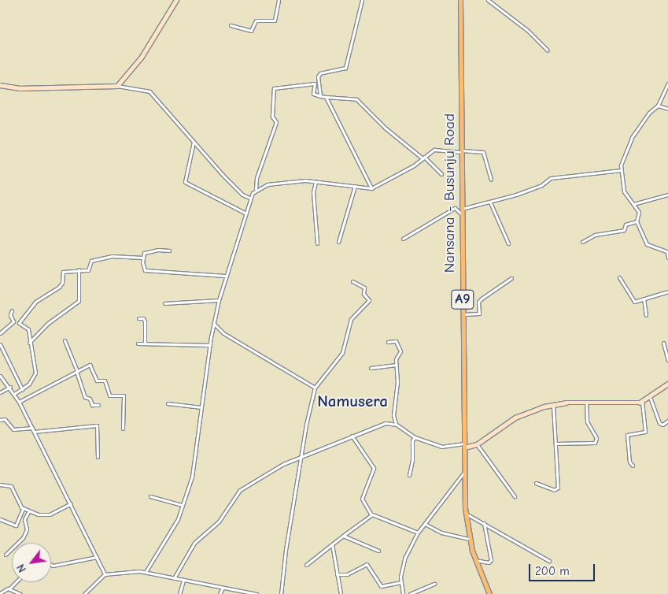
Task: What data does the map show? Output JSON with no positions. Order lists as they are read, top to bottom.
{
  "streets": {
    "main road": ["Nansana - Busunju Road", "A9"]
  },
  "districts": ["Namusera"],
  "scale_bar": "200 m",
  "north": "bottom left"
}
